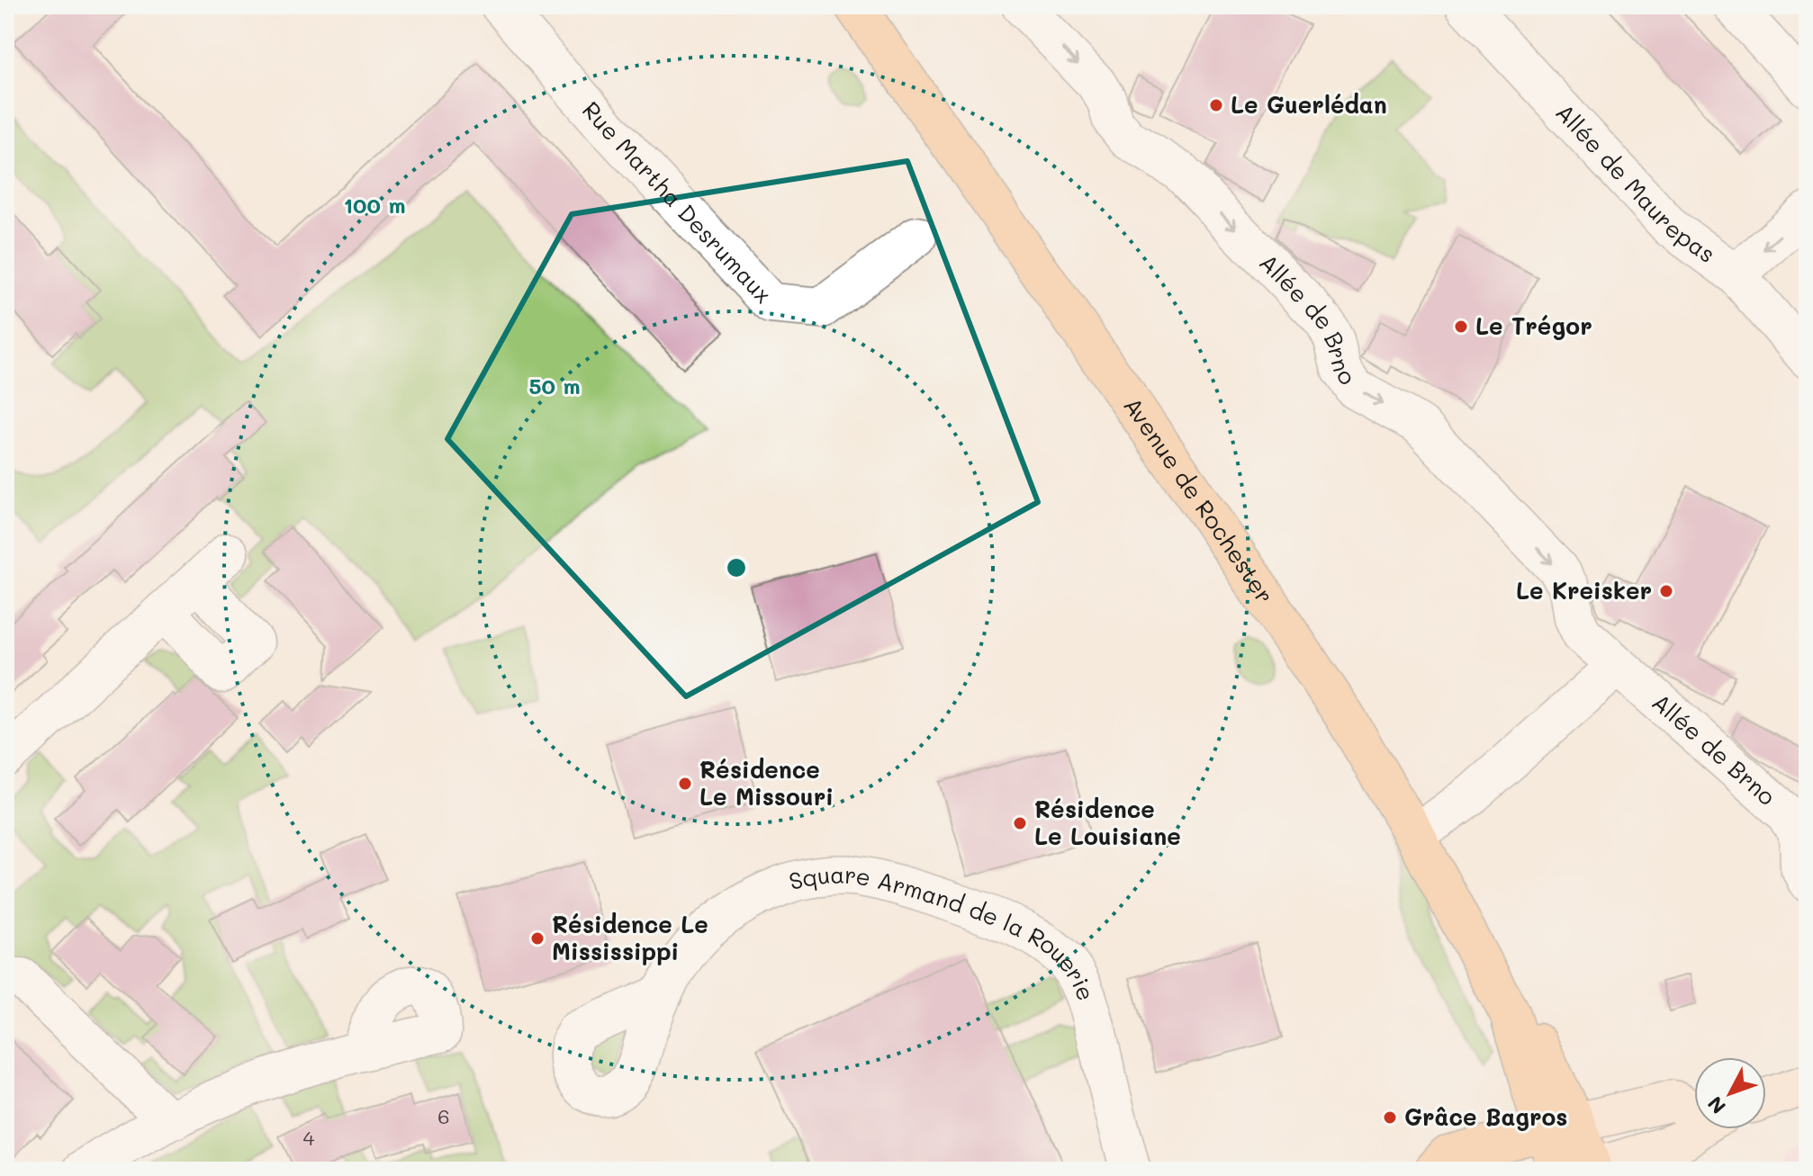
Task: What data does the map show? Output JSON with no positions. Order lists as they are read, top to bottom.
{
  "streets": {
    "main road": ["Avenue de Rochester"],
    "street": [
      "Allée de Maurepas",
      "Rue Martha Desrumaux",
      "Allée de Brno",
      "Square Armand de la Rouerie"
    ]
  },
  "one_way": ["Allée de Brno"],
  "places": [
    "Le Guerlédan",
    "Le Trégor",
    "Le Kreisker",
    "Résidence Le Missouri",
    "Résidence Le Louisiane",
    "Résidence Le Mississippi",
    "Grâce Bagros"
  ],
  "house_numbers": ["6", "4"],
  "north": "bottom left",
  "rings": ["100 m", "50 m"]
}
